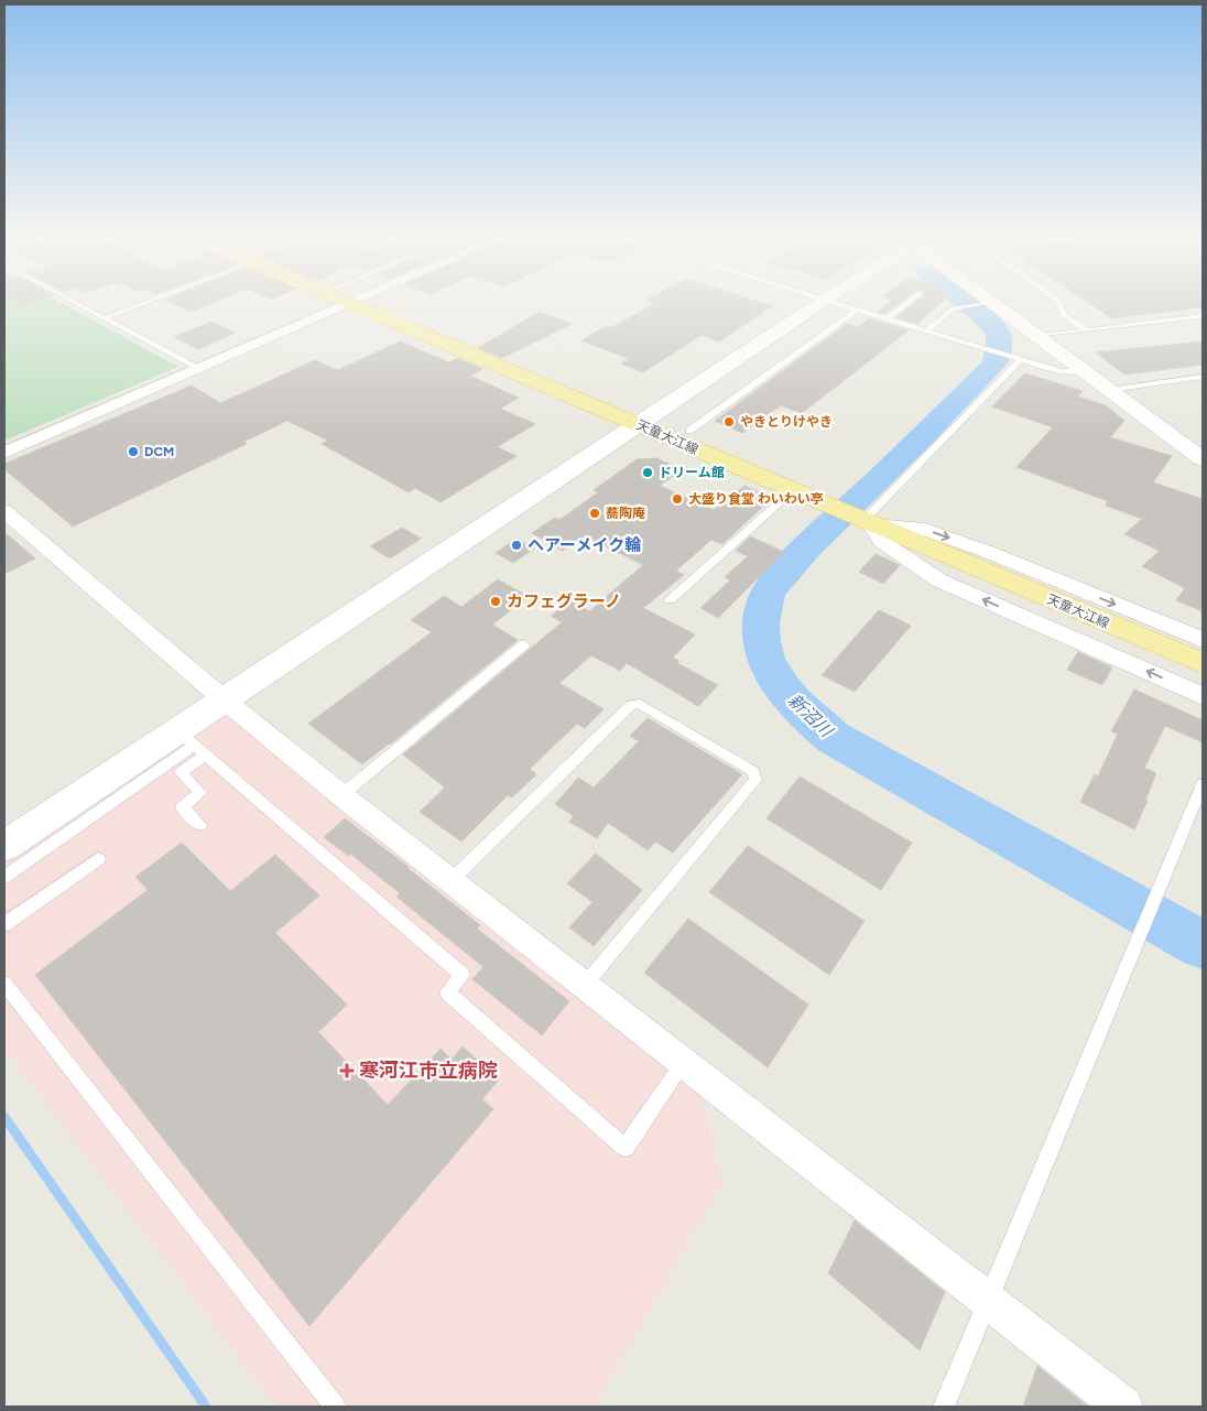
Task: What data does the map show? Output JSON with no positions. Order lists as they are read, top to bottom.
{
  "streets": {
    "main road": ["天童大江線"]
  },
  "water": ["新沼川"],
  "places": {
    "other": [
      "やきとりけやき",
      "DCM",
      "ドリーム館",
      "大盛り食堂 わいわい亭",
      "蕎陶庵",
      "ヘアーメイク輪",
      "カフェグラーノ"
    ],
    "health": ["寒河江市立病院"]
  }
}
